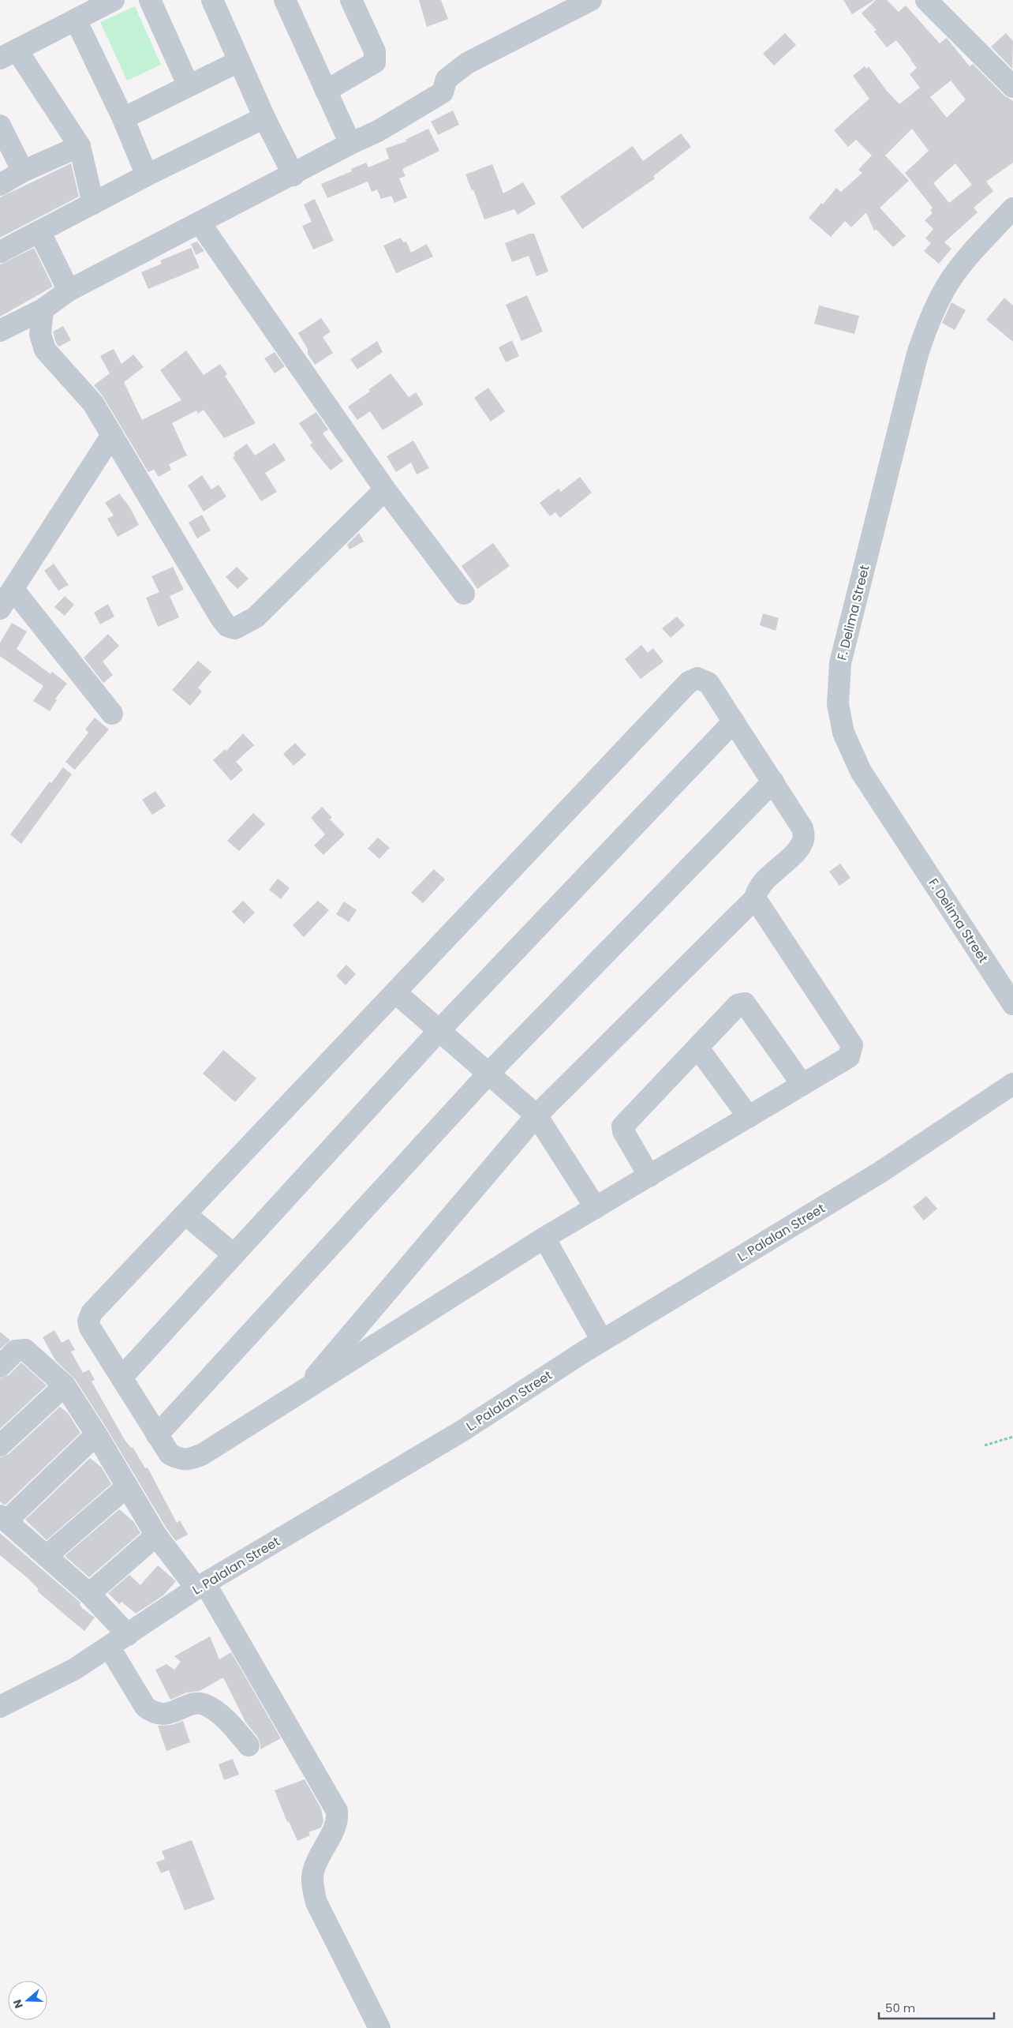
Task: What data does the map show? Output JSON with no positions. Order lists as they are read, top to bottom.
{
  "streets": {
    "street": ["F. Delima Street", "L. Palalan Street"]
  },
  "scale_bar": "50 m",
  "north": "left"
}
